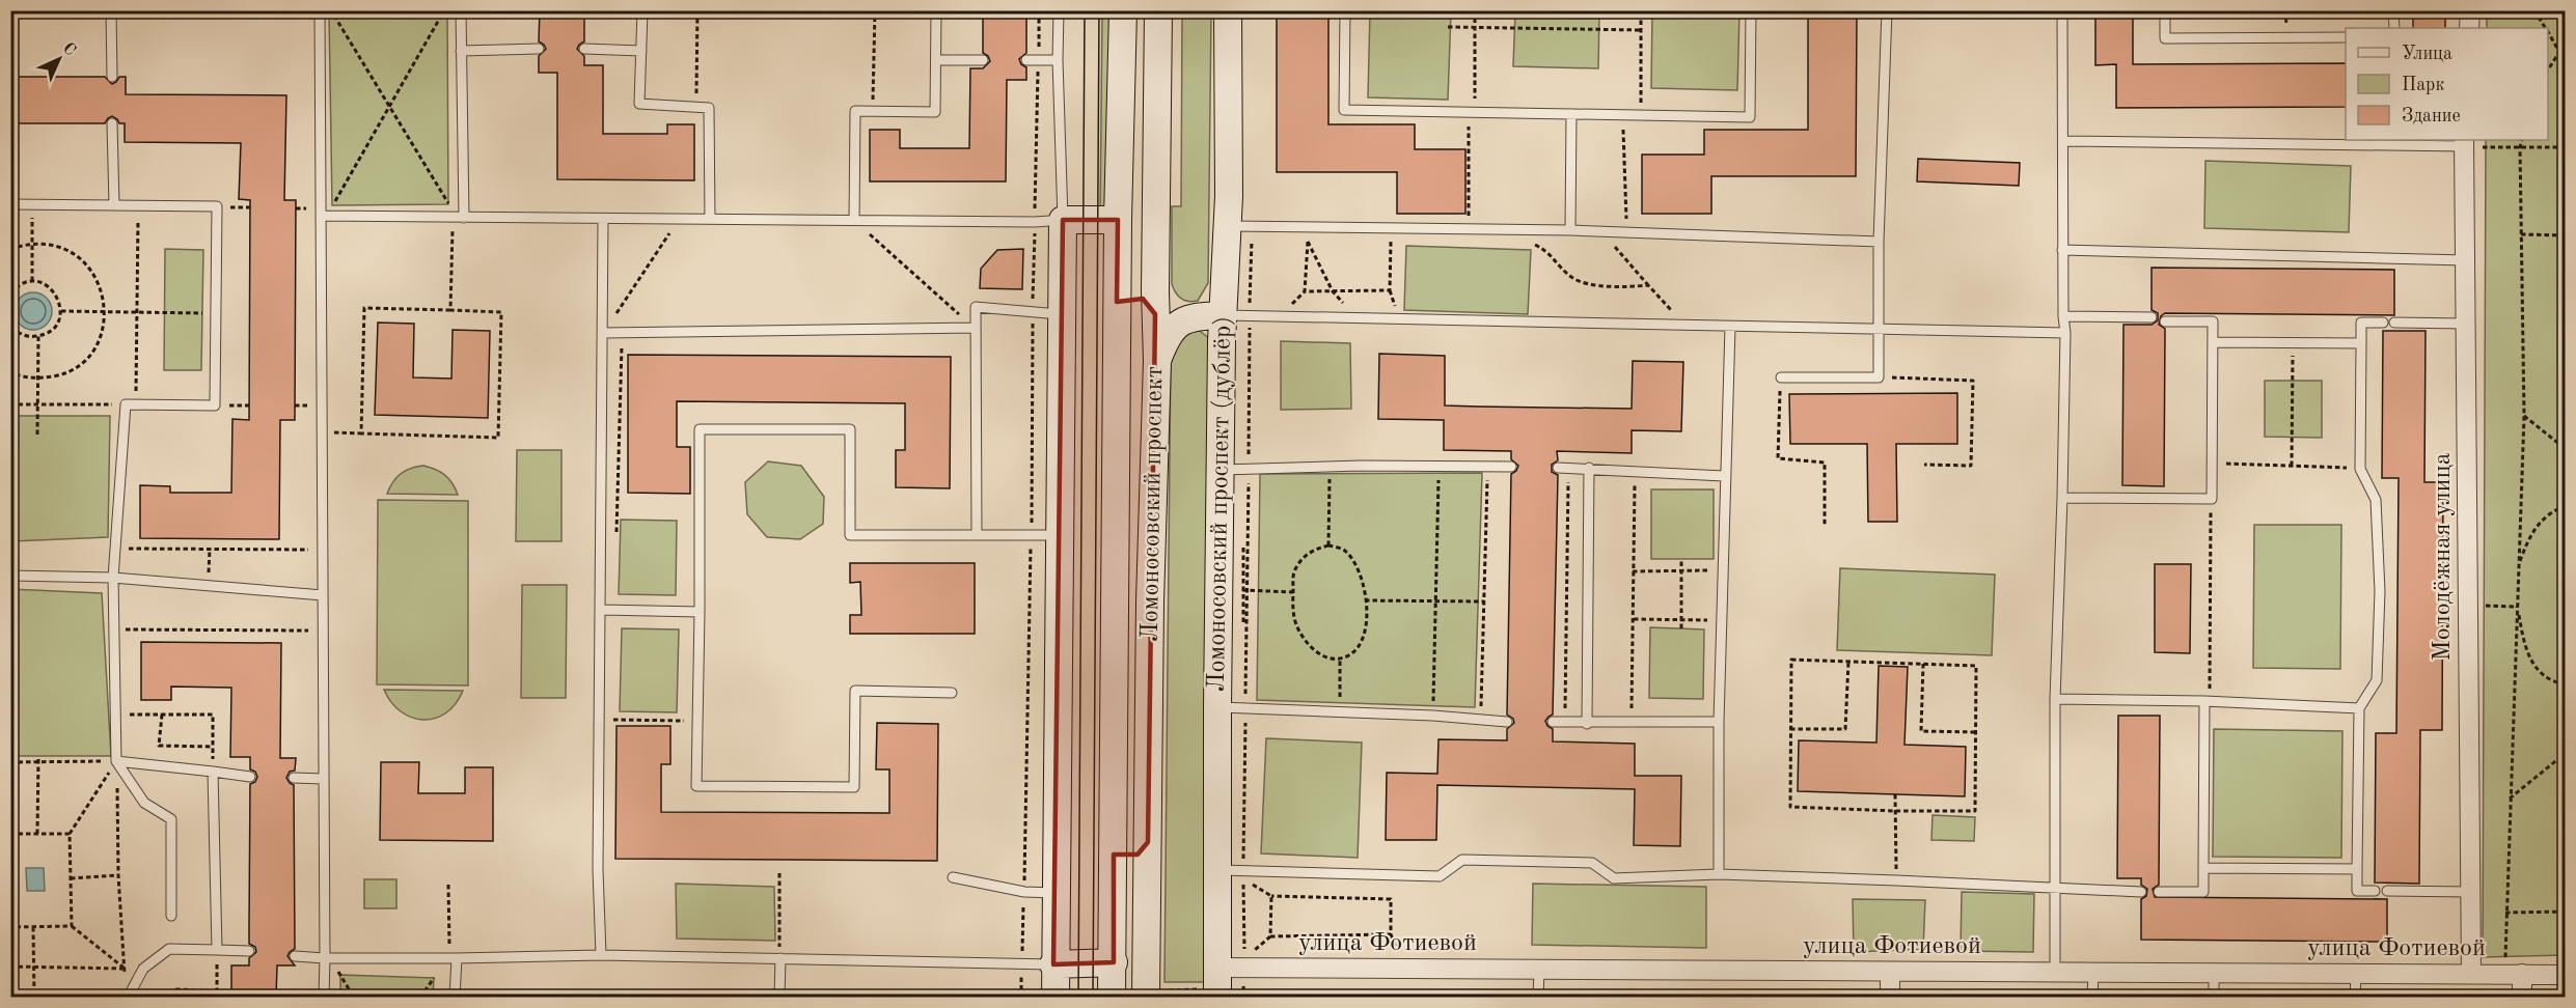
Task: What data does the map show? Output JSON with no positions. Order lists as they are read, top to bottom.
{
  "streets": {
    "main road": ["Ломоносовский проспект", "Ломоносовский проспект (дублёр)"],
    "street": ["Молодёжная улица", "улица Фотиевой"]
  },
  "crossings": [
    ["Ломоносовский проспект (дублёр)", "улица Фотиевой"],
    ["Молодёжная улица", "улица Фотиевой"]
  ],
  "legend": ["Улица", "Парк", "Здание"],
  "north": "top right"
}
